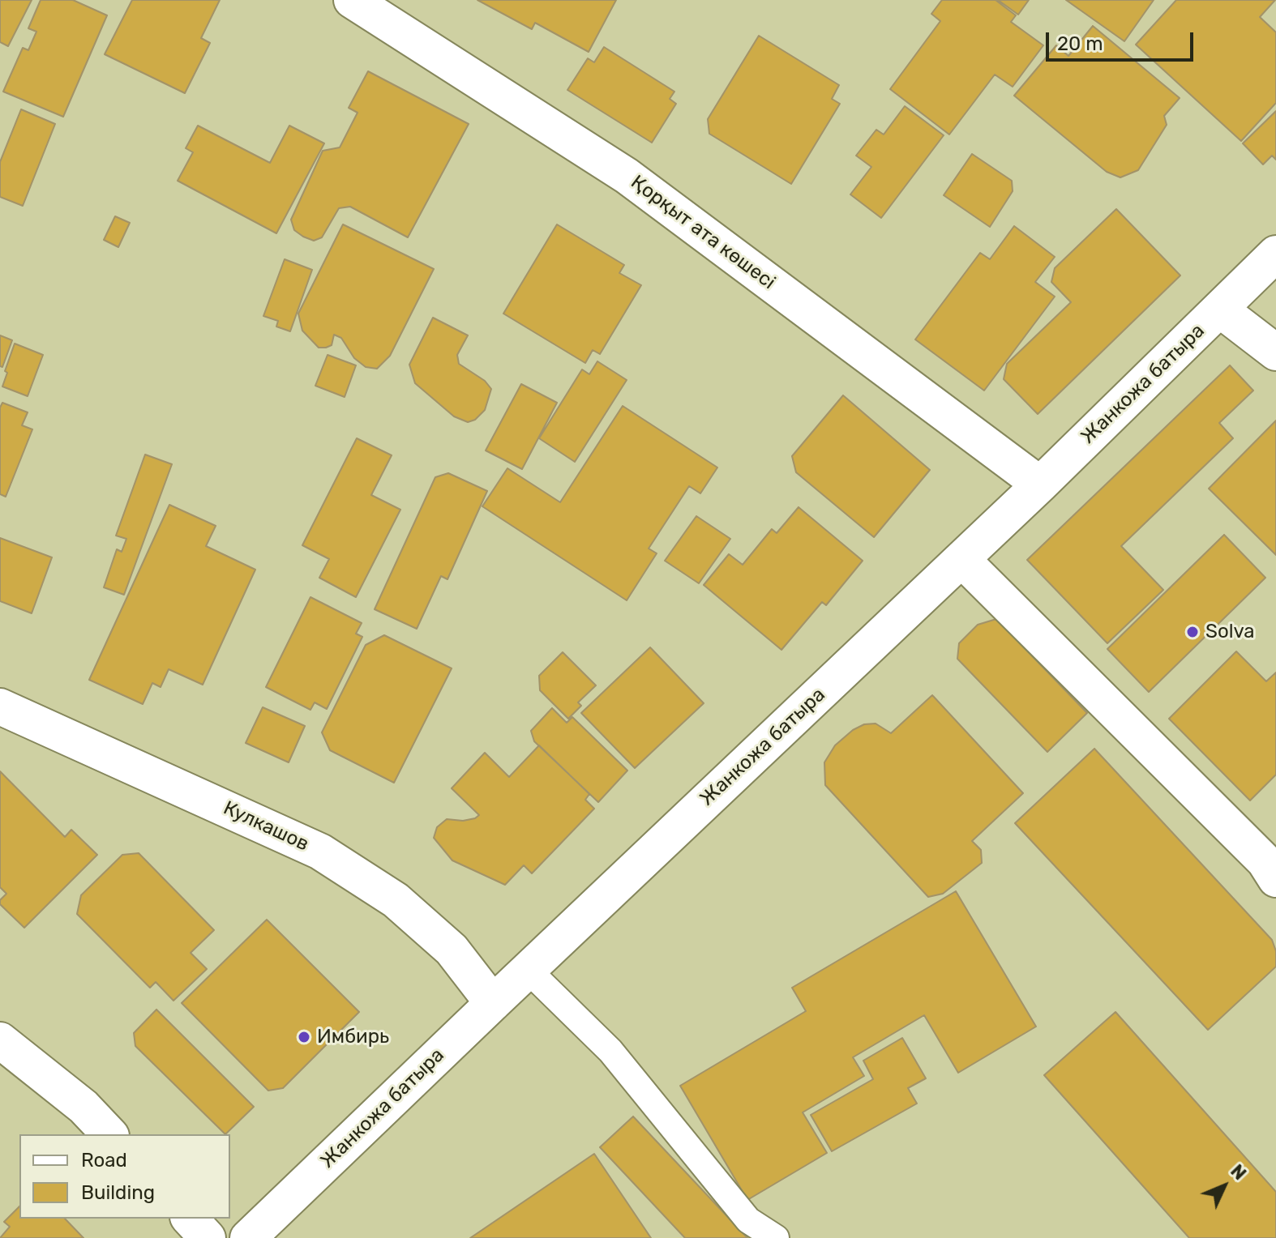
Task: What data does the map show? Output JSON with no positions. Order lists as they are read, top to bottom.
{
  "streets": {
    "street": ["Қорқыт ата көшесі", "Жанкожа батыра", "Кулкашов"]
  },
  "crossings": [
    ["Қорқыт ата көшесі", "Жанкожа батыра"],
    ["Жанкожа батыра", "Кулкашов"]
  ],
  "places": ["Solva", "Имбирь"],
  "legend": ["Road", "Building"],
  "scale_bar": "20 m",
  "north": "top right"
}
